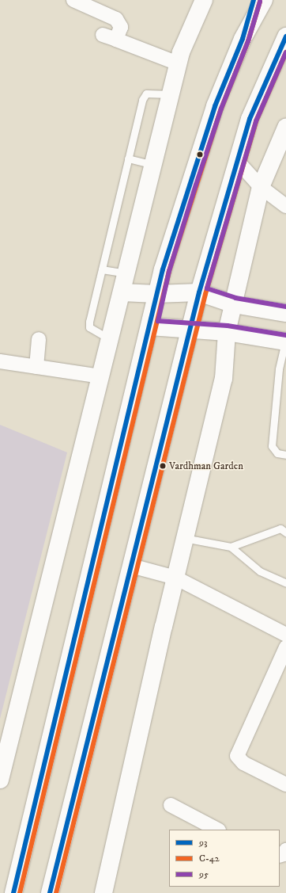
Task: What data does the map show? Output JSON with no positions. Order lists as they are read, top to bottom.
{
  "places": ["Vardhman Garden"],
  "lines": ["transit line 93", "transit line C-42", "transit line 95"],
  "legend": ["93", "C-42", "95"]
}
